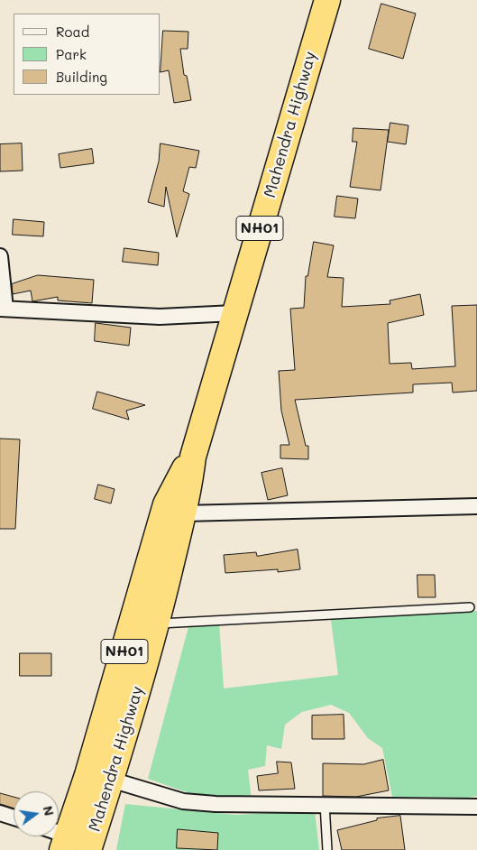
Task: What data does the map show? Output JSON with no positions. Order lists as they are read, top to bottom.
{
  "streets": {
    "highway": ["Mahendra Highway", "NH01"]
  },
  "legend": ["Road", "Park", "Building"],
  "north": "right"
}
